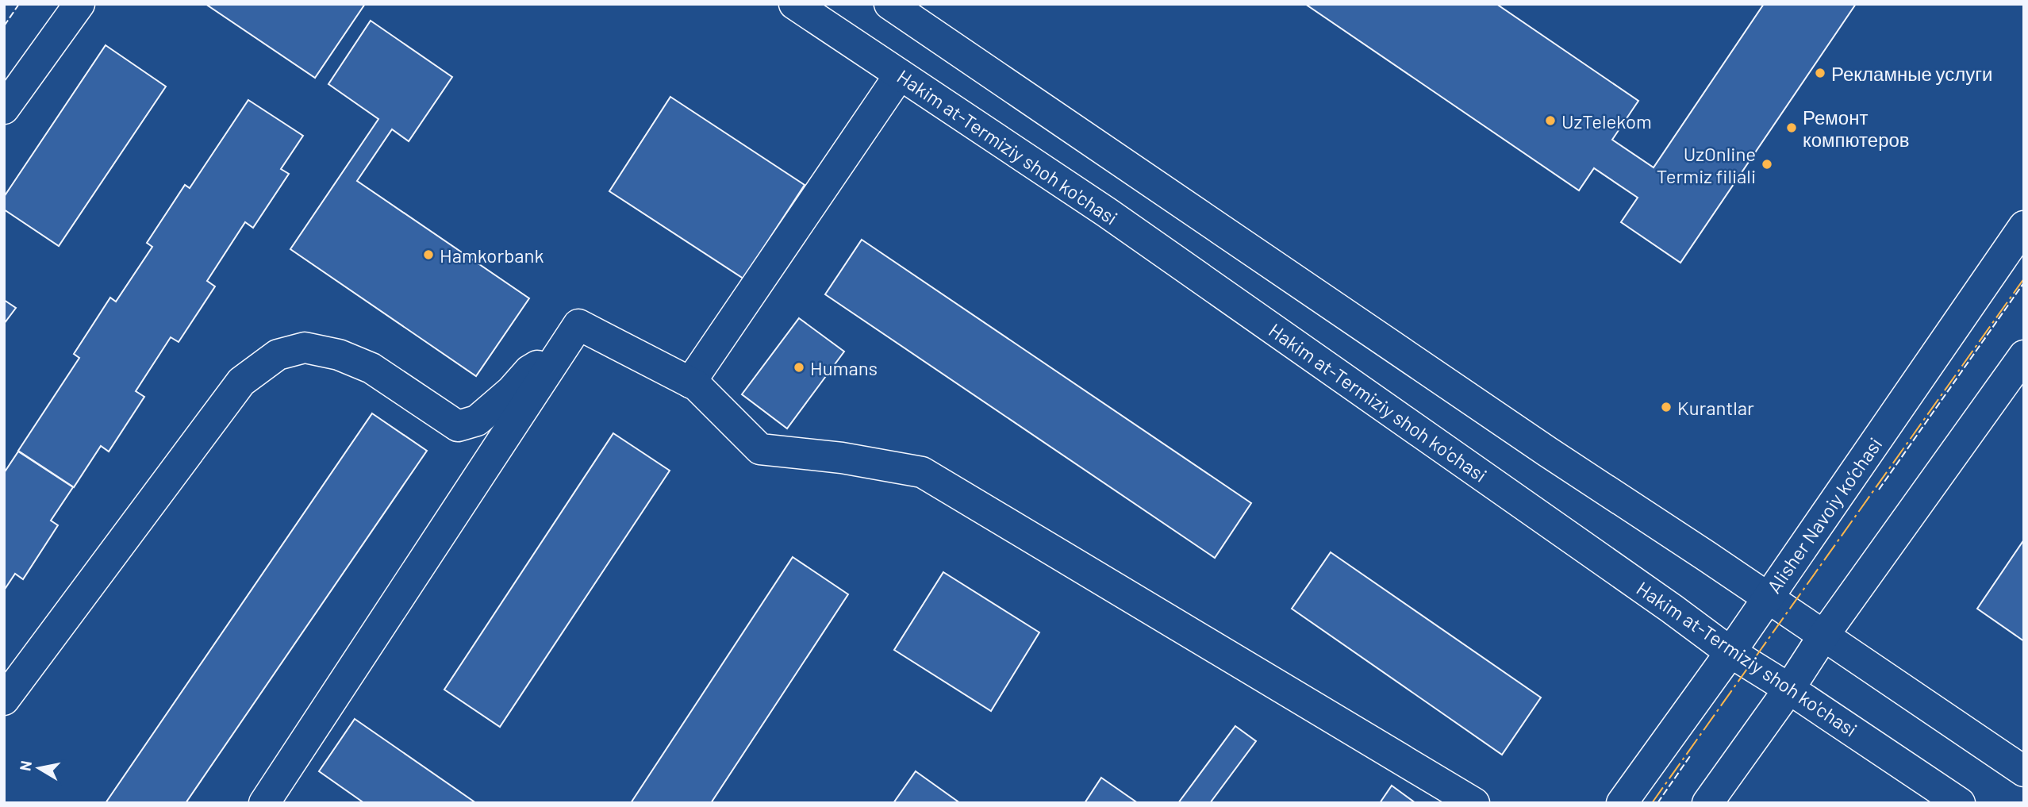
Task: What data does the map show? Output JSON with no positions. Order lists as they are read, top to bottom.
{
  "streets": {
    "main road": ["Hakim at-Termiziy shoh ko'chasi", "Alisher Navoiy ko’chasi"]
  },
  "crossings": [
    ["Hakim at-Termiziy shoh ko'chasi", "Alisher Navoiy ko’chasi"]
  ],
  "places": [
    "Рекламные услуги",
    "UzTelekom",
    "Ремонт компютеров",
    "UzOnline Termiz filiali",
    "Hamkorbank",
    "Humans",
    "Kurantlar"
  ],
  "north": "left"
}
